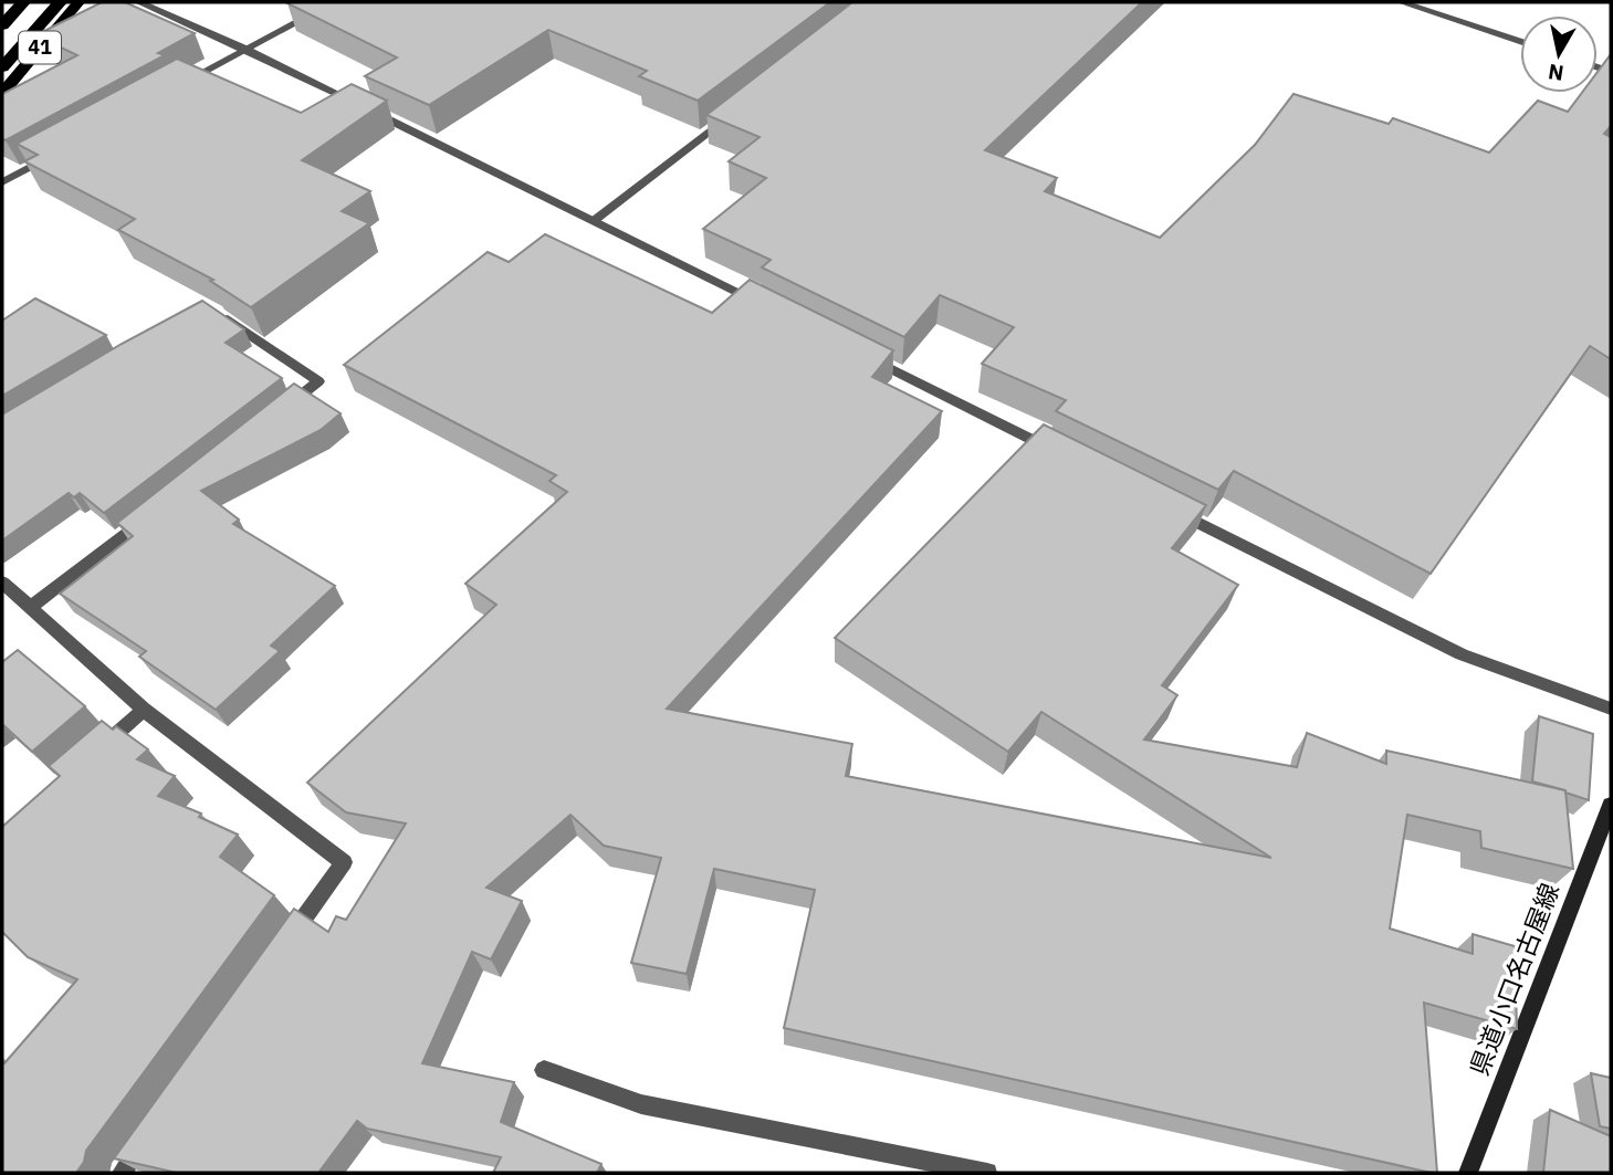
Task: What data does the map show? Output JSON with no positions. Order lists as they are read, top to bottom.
{
  "streets": {
    "highway": ["41"],
    "main road": ["県道小口名古屋線"]
  },
  "north": "bottom"
}
